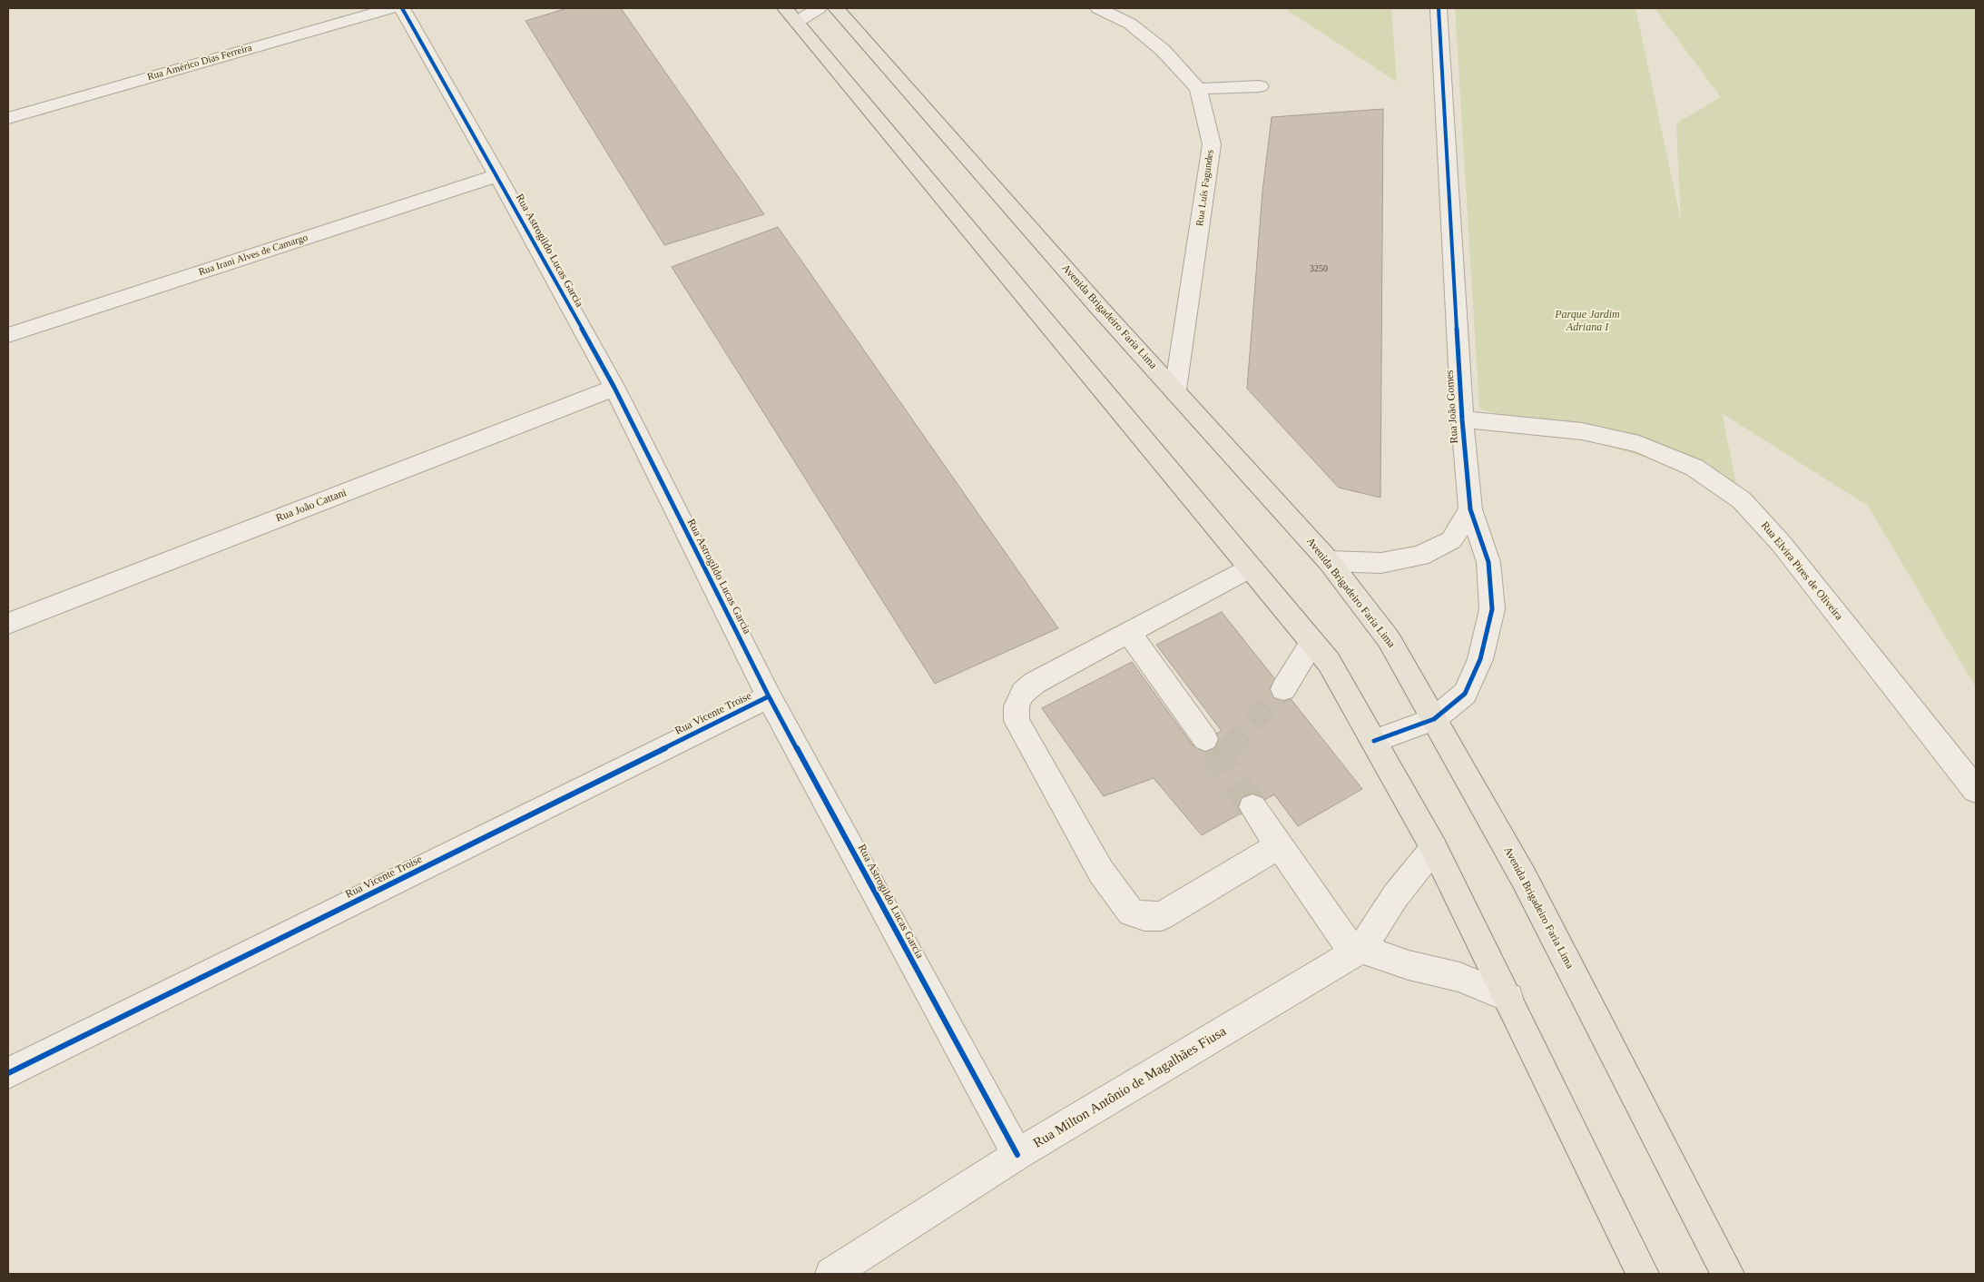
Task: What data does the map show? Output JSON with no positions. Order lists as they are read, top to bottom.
{
  "streets": {
    "main road": ["Avenida Brigadeiro Faria Lima"],
    "street": [
      "Rua Américo Dias Ferreira",
      "Rua Luís Fagundes",
      "Rua Astrogildo Lucas Garcia",
      "Rua Irani Alves de Camargo",
      "Rua João Gomes",
      "Rua João Cattani",
      "Rua Elvira Pires de Oliveira",
      "Rua Vicente Troise",
      "Rua Milton Antônio de Magalhães Fiusa"
    ]
  },
  "crossings": [
    ["Rua Luís Fagundes", "Avenida Brigadeiro Faria Lima"],
    ["Rua Astrogildo Lucas Garcia", "Rua Irani Alves de Camargo"],
    ["Rua Astrogildo Lucas Garcia", "Rua João Cattani"],
    ["Rua Astrogildo Lucas Garcia", "Rua Vicente Troise"],
    ["Rua Astrogildo Lucas Garcia", "Rua Milton Antônio de Magalhães Fiusa"],
    ["Avenida Brigadeiro Faria Lima", "Rua João Gomes"],
    ["Rua João Gomes", "Rua Elvira Pires de Oliveira"]
  ],
  "parks": ["Parque Jardim Adriana I"],
  "house_numbers": ["3250"]
}
